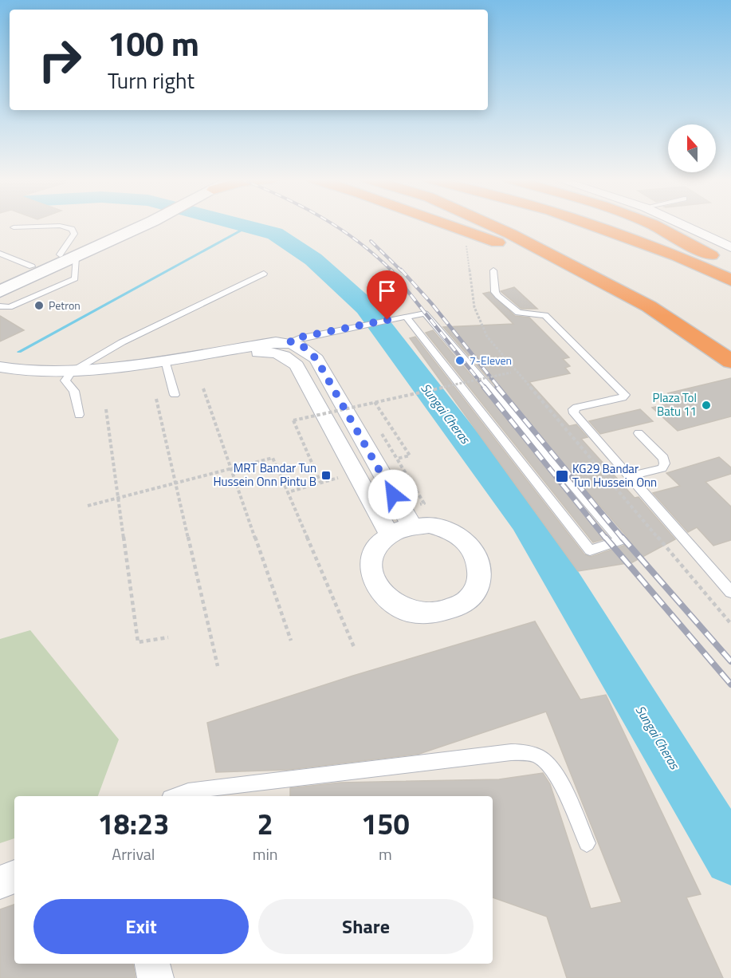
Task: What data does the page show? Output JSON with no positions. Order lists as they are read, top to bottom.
{
  "water": ["Sungai Cheras"],
  "places": {
    "other": ["Petron", "7-Eleven", "Plaza Tol Batu 11"],
    "transit": ["MRT Bandar Tun Hussein Onn Pintu B", "KG29 Bandar Tun Hussein Onn"]
  },
  "north": "top",
  "page": {
    "turn": ["100 m", "Turn right"],
    "eta": [
      "18:23",
      "Arrival",
      "2",
      "min",
      "150",
      "m"
    ],
    "buttons": ["Exit", "Share"]
  }
}
